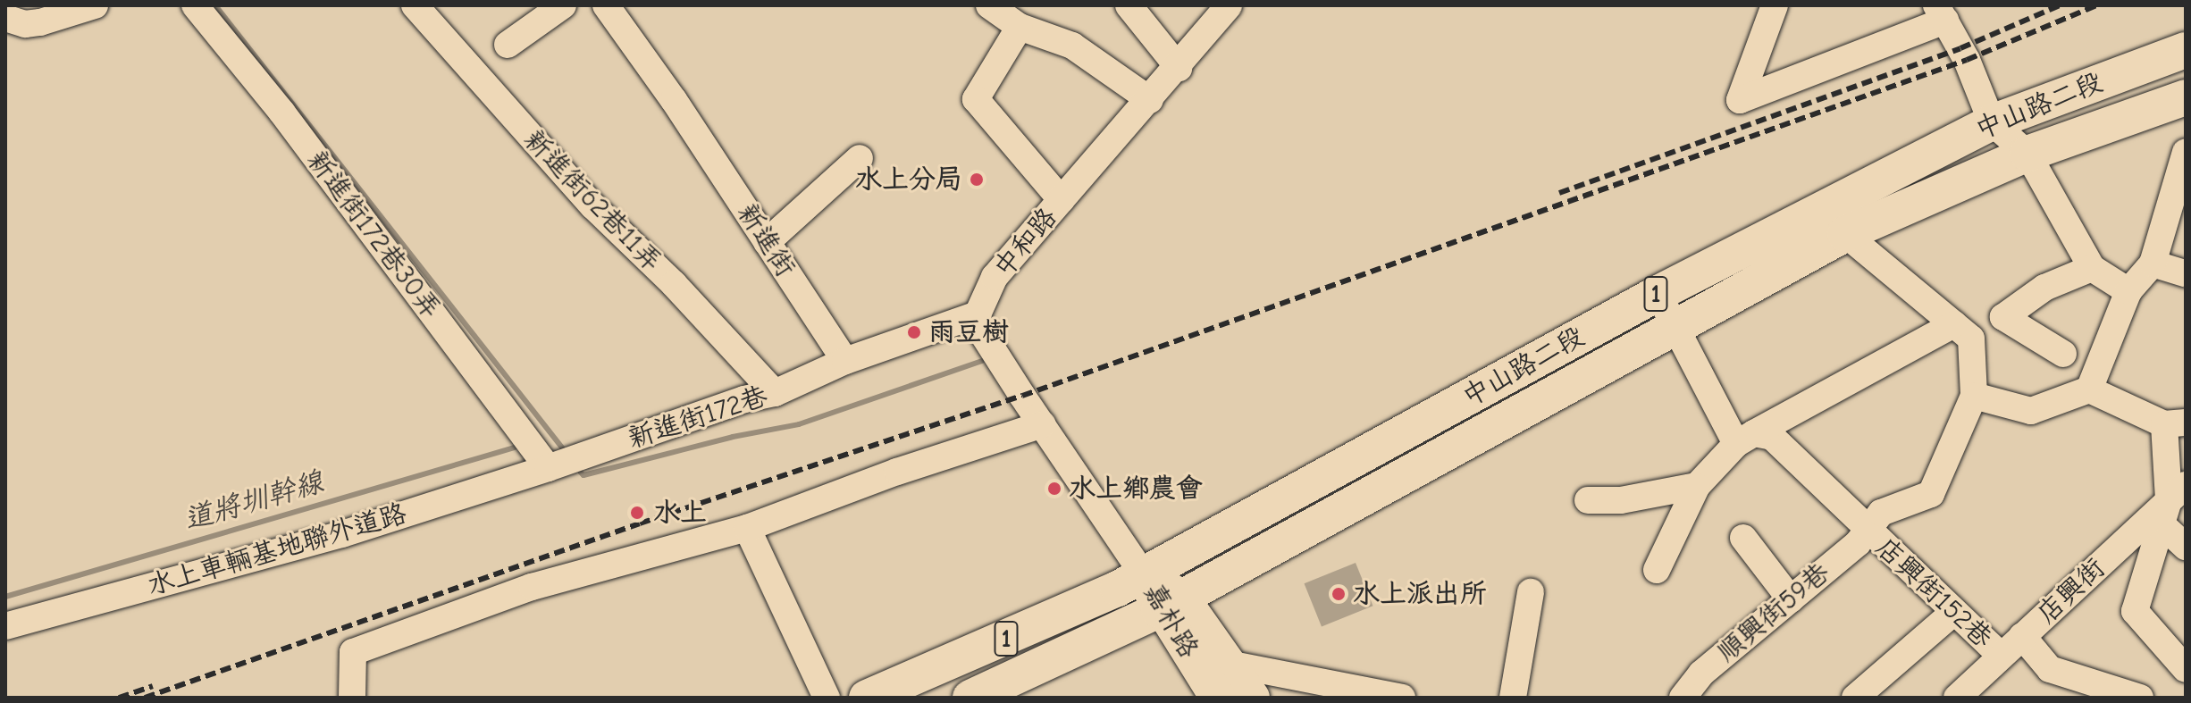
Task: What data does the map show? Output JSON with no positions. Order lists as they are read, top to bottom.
{
  "streets": {
    "main road": ["中山路二段", "1", "嘉朴路"],
    "street": [
      "新進街62巷11弄",
      "新進街172巷30弄",
      "新進街",
      "中和路",
      "新進街172巷",
      "水上車輛基地聯外道路",
      "店興街",
      "店興街152巷",
      "順興街59巷"
    ]
  },
  "crossings": [
    ["中山路二段", "嘉朴路"],
    ["新進街62巷11弄", "新進街172巷"],
    ["新進街172巷30弄", "新進街172巷"],
    ["新進街172巷30弄", "水上車輛基地聯外道路"],
    ["新進街", "新進街172巷"],
    ["新進街172巷", "水上車輛基地聯外道路"],
    ["店興街", "店興街152巷"],
    ["店興街152巷", "順興街59巷"]
  ],
  "water": ["道將圳幹線"],
  "places": [
    "水上分局",
    "雨豆樹",
    "水上鄉農會",
    "水上",
    "水上派出所"
  ]
}
